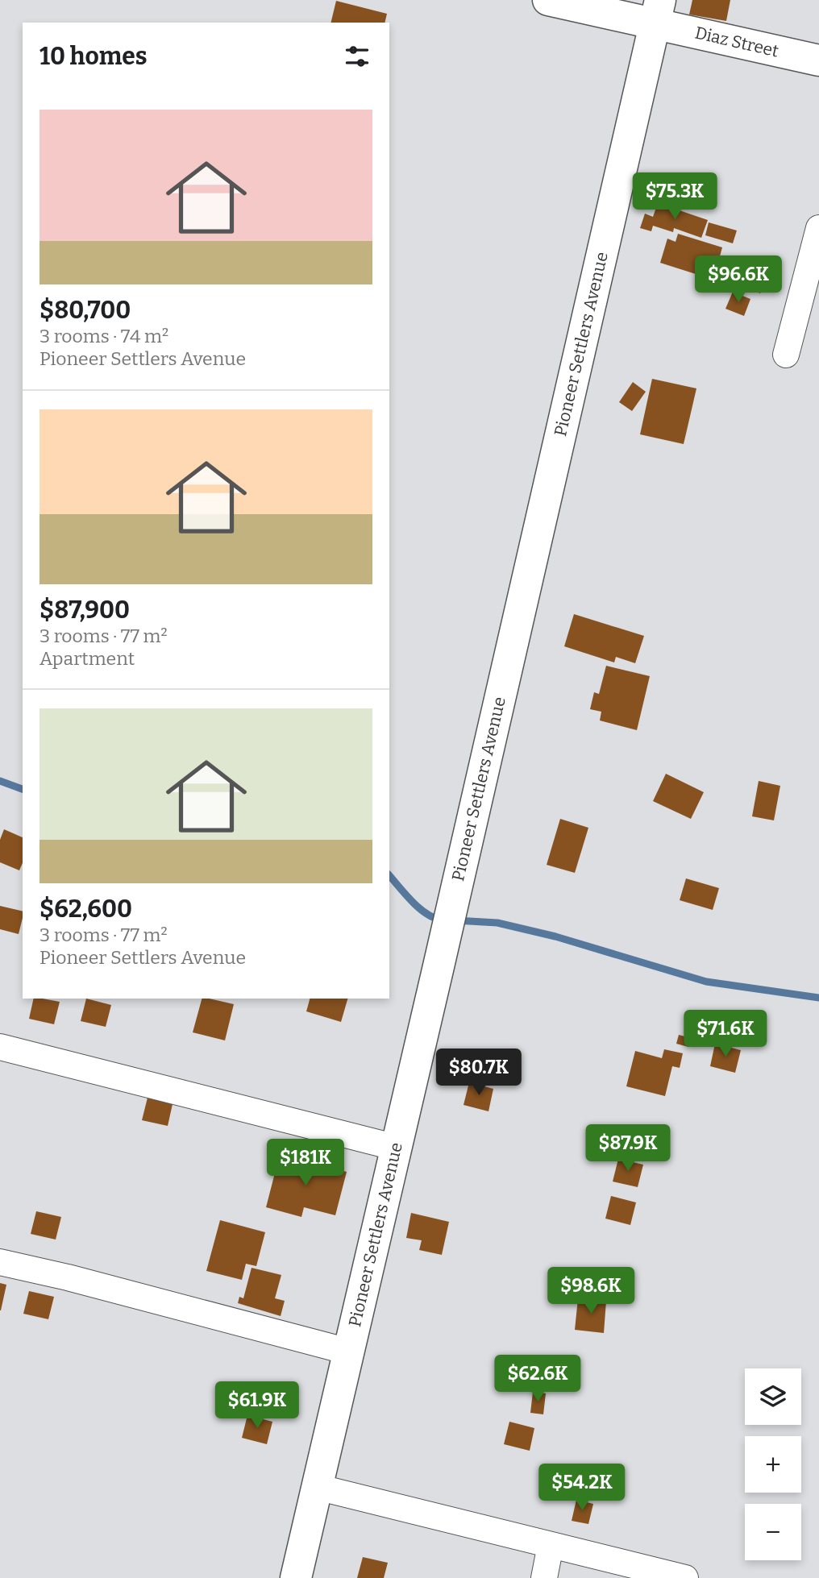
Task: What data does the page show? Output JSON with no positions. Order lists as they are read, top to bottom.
{
  "streets": {
    "street": ["Diaz Street", "Pioneer Settlers Avenue"]
  },
  "crossings": [
    ["Diaz Street", "Pioneer Settlers Avenue"]
  ],
  "page": {
    "heading": "10 homes",
    "list": [
      {
        "name": "$80,700",
        "note": "3 rooms · 74 m² · Pioneer Settlers Avenue"
      },
      {
        "name": "$87,900",
        "note": "3 rooms · 77 m² · Apartment"
      },
      {
        "name": "$62,600",
        "note": "3 rooms · 77 m² · Pioneer Settlers Avenue"
      }
    ],
    "price": [
      "$75.3K",
      "$96.6K",
      "$71.6K",
      "$80.7K",
      "$87.9K",
      "$181K",
      "$98.6K",
      "$62.6K",
      "$61.9K",
      "$54.2K"
    ],
    "map_buttons": ["+", "−"]
  }
}
